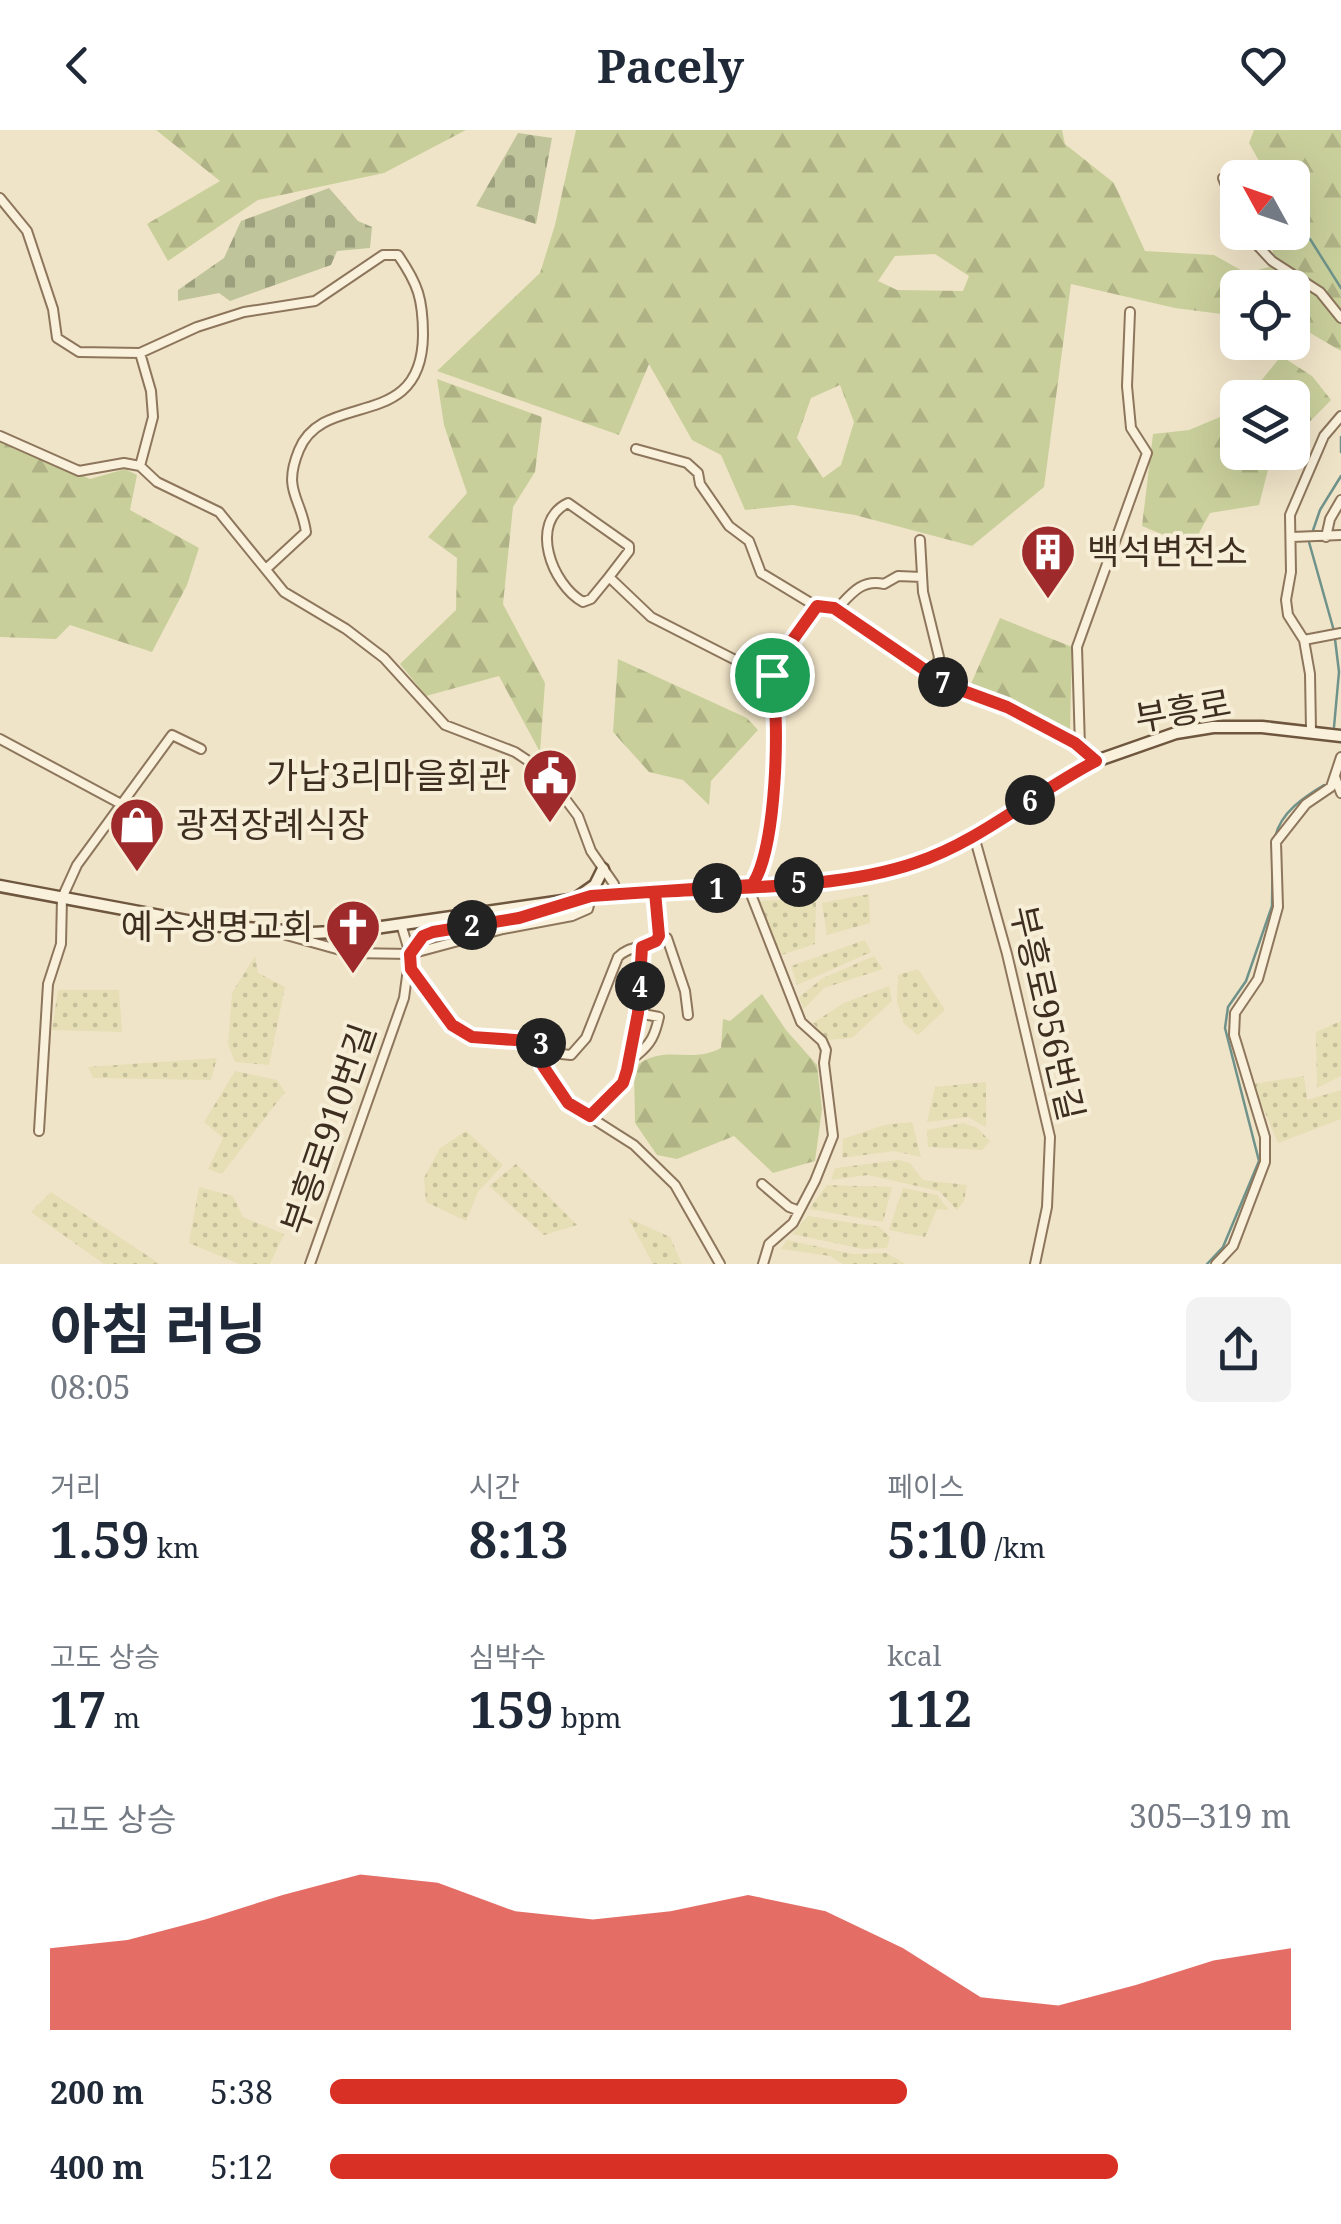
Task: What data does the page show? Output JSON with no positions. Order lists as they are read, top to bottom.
{
  "streets": {
    "main road": ["부흥로"],
    "street": ["부흥로956번길", "부흥로910번길"]
  },
  "crossings": [
    ["부흥로", "부흥로956번길"],
    ["부흥로", "부흥로910번길"]
  ],
  "places": {
    "building": ["백석변전소"],
    "public building": ["가납3리마을회관"],
    "shop": ["광적장례식장"],
    "church": ["예수생명교회"]
  },
  "north": "top left",
  "page": {
    "header": "Pacely",
    "pins": [
      "7",
      "6",
      "5",
      "1",
      "2",
      "4",
      "3"
    ],
    "heading": ["아침 러닝", "08:05"],
    "stats": [
      ["거리", "1.59 km"],
      ["시간", "8:13"],
      ["페이스", "5:10 /km"],
      ["고도 상승", "17 m"],
      ["심박수", "159 bpm"],
      ["kcal", "112"]
    ],
    "chart": ["고도 상승", "305–319 m"],
    "list": [
      {
        "name": "200 m",
        "note": "5:38"
      },
      {
        "name": "400 m",
        "note": "5:12"
      }
    ]
  }
}
